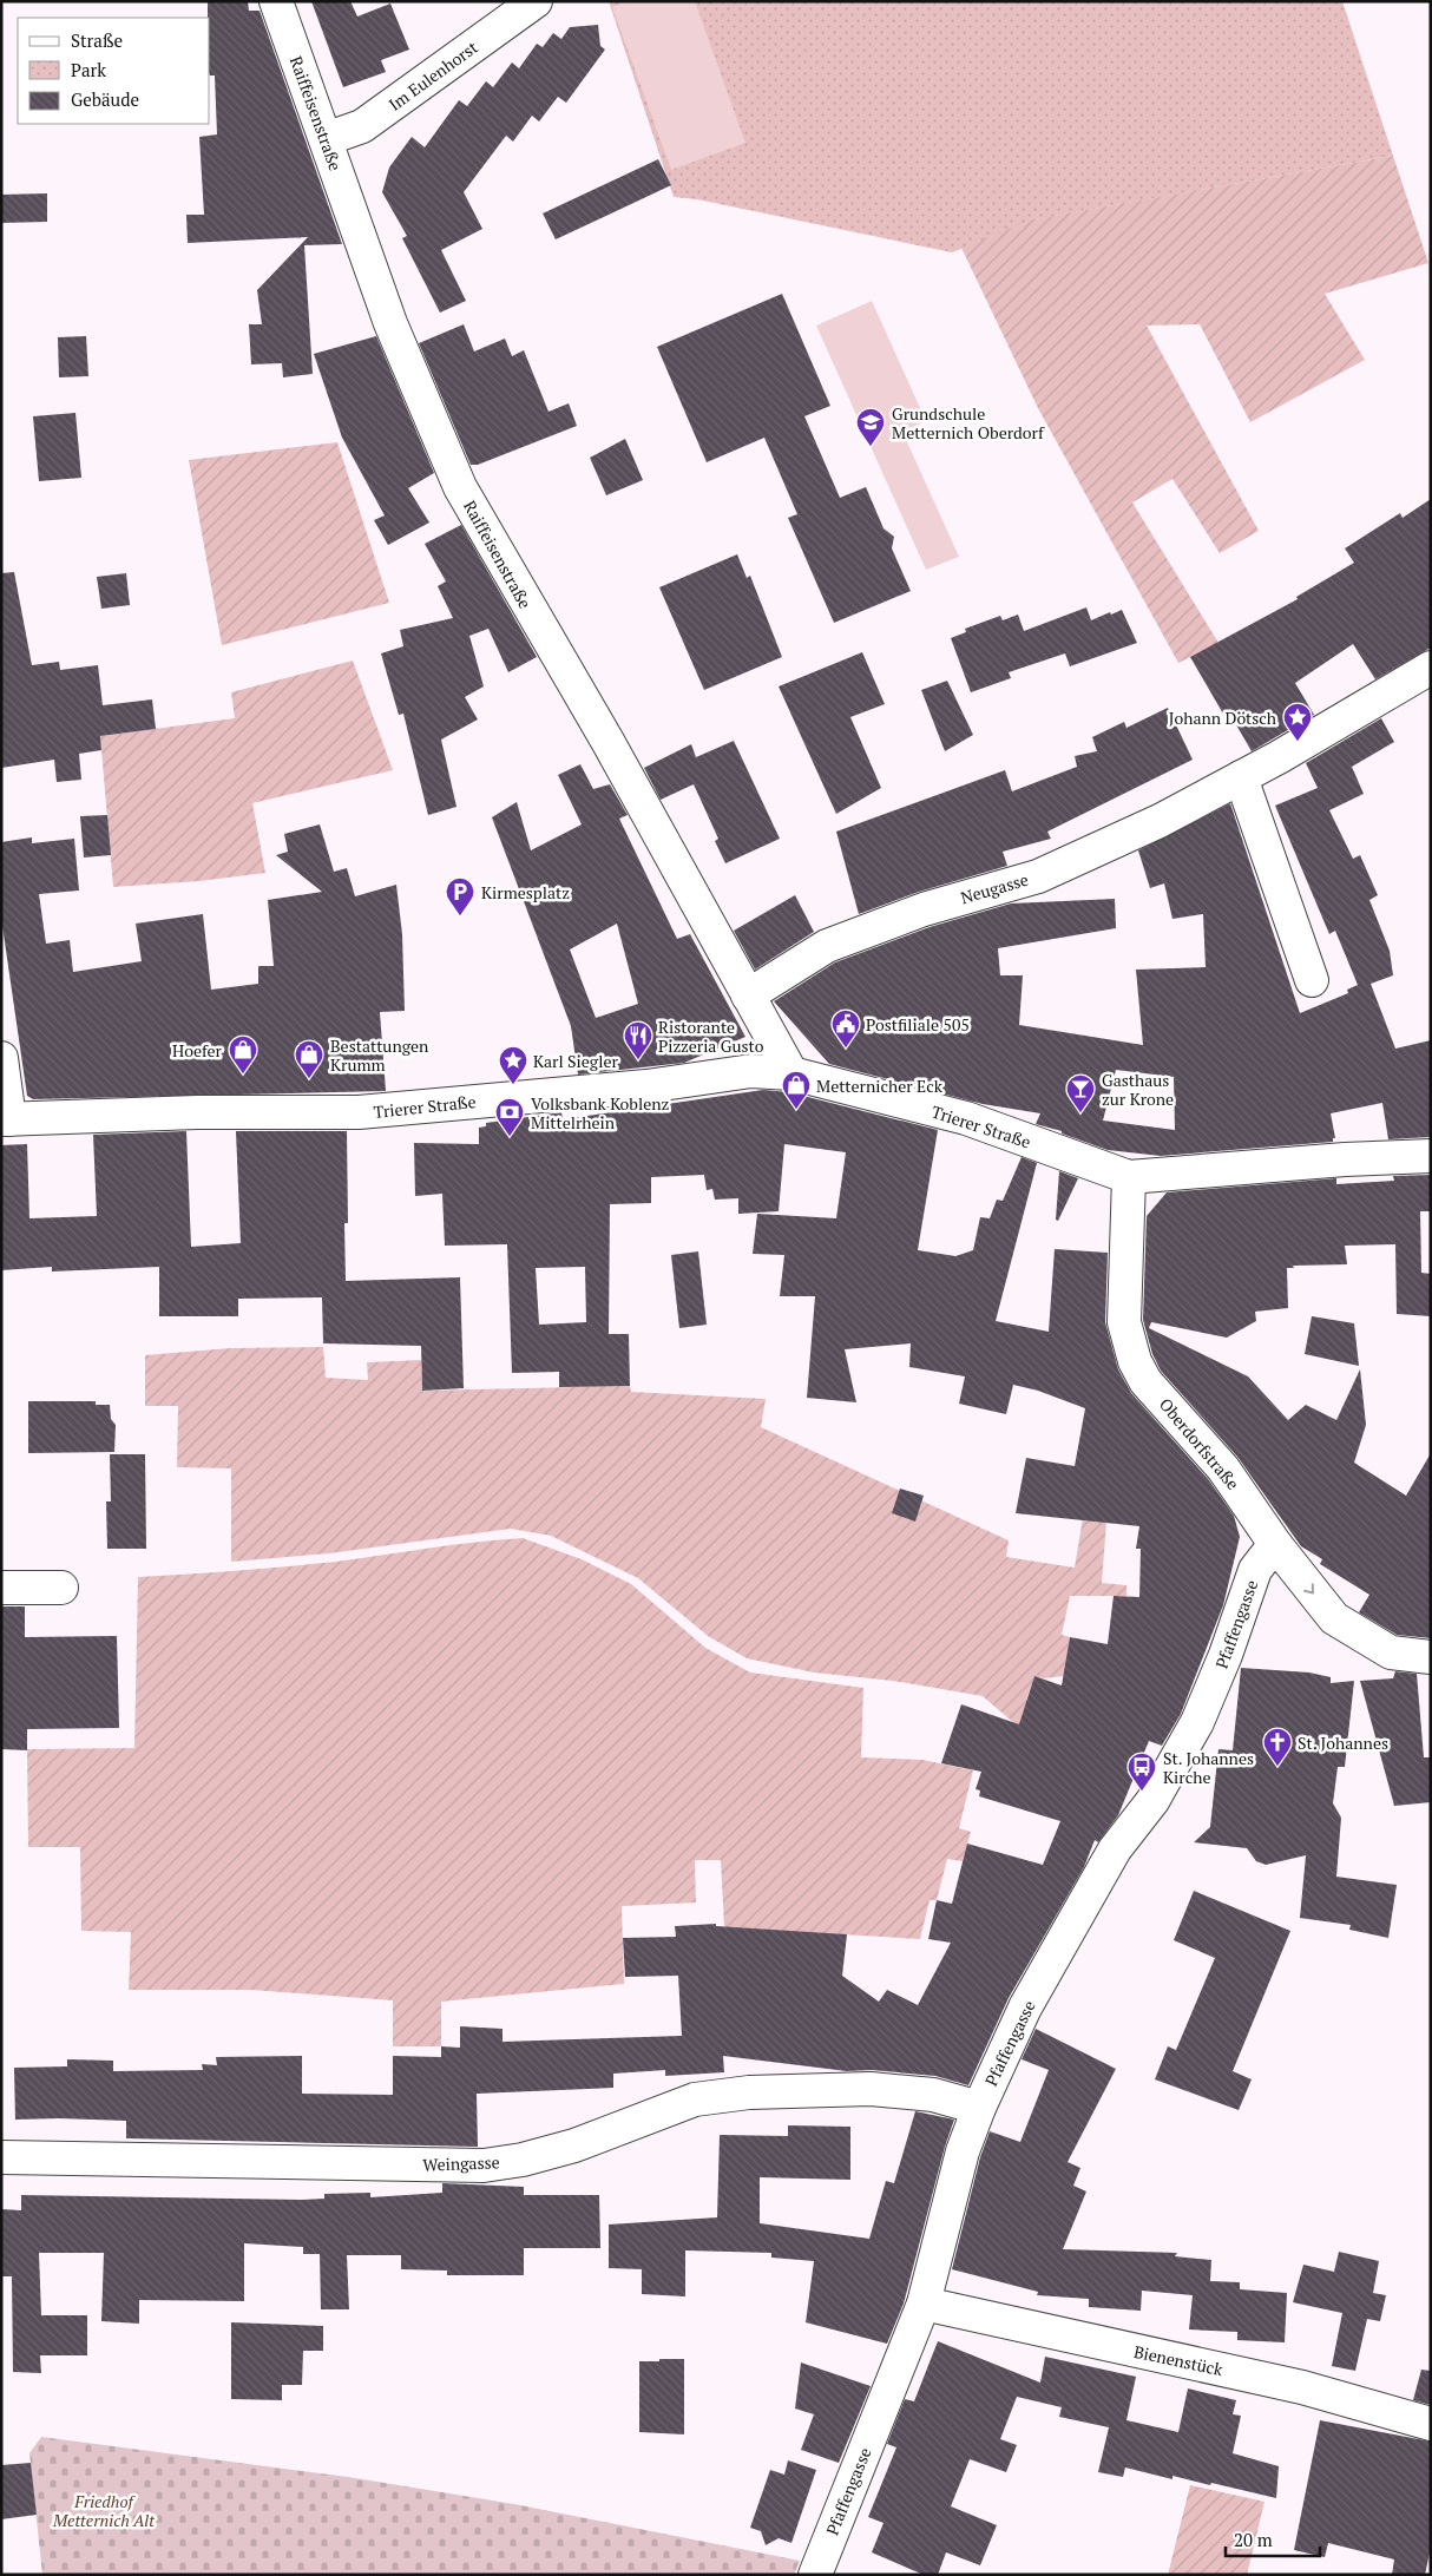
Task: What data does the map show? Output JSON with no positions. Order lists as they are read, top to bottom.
{
  "streets": {
    "street": [
      "Im Eulenhorst",
      "Raiffeisenstraße",
      "Neugasse",
      "Trierer Straße",
      "Oberdorfstraße",
      "Pfaffengasse",
      "Weingasse",
      "Bienenstück"
    ]
  },
  "crossings": [
    ["Im Eulenhorst", "Raiffeisenstraße"],
    ["Raiffeisenstraße", "Neugasse"],
    ["Raiffeisenstraße", "Trierer Straße"],
    ["Trierer Straße", "Oberdorfstraße"],
    ["Oberdorfstraße", "Pfaffengasse"],
    ["Pfaffengasse", "Weingasse"],
    ["Pfaffengasse", "Bienenstück"]
  ],
  "parks": ["Friedhof Metternich Alt"],
  "places": {
    "school or university": ["Grundschule Metternich Oberdorf"],
    "place": ["Johann Dötsch", "Karl Siegler"],
    "parking": ["Kirmesplatz"],
    "public building": ["Postfiliale 505"],
    "restaurant": ["Ristorante Pizzeria Gusto"],
    "shop": ["Hoefer", "Bestattungen Krumm", "Metternicher Eck"],
    "bar": ["Gasthaus zur Krone"],
    "bank": ["Volksbank Koblenz Mittelrhein"],
    "church": ["St. Johannes"],
    "bus stop": ["St. Johannes Kirche"]
  },
  "legend": ["Straße", "Park", "Gebäude"],
  "scale_bar": "20 m"
}
